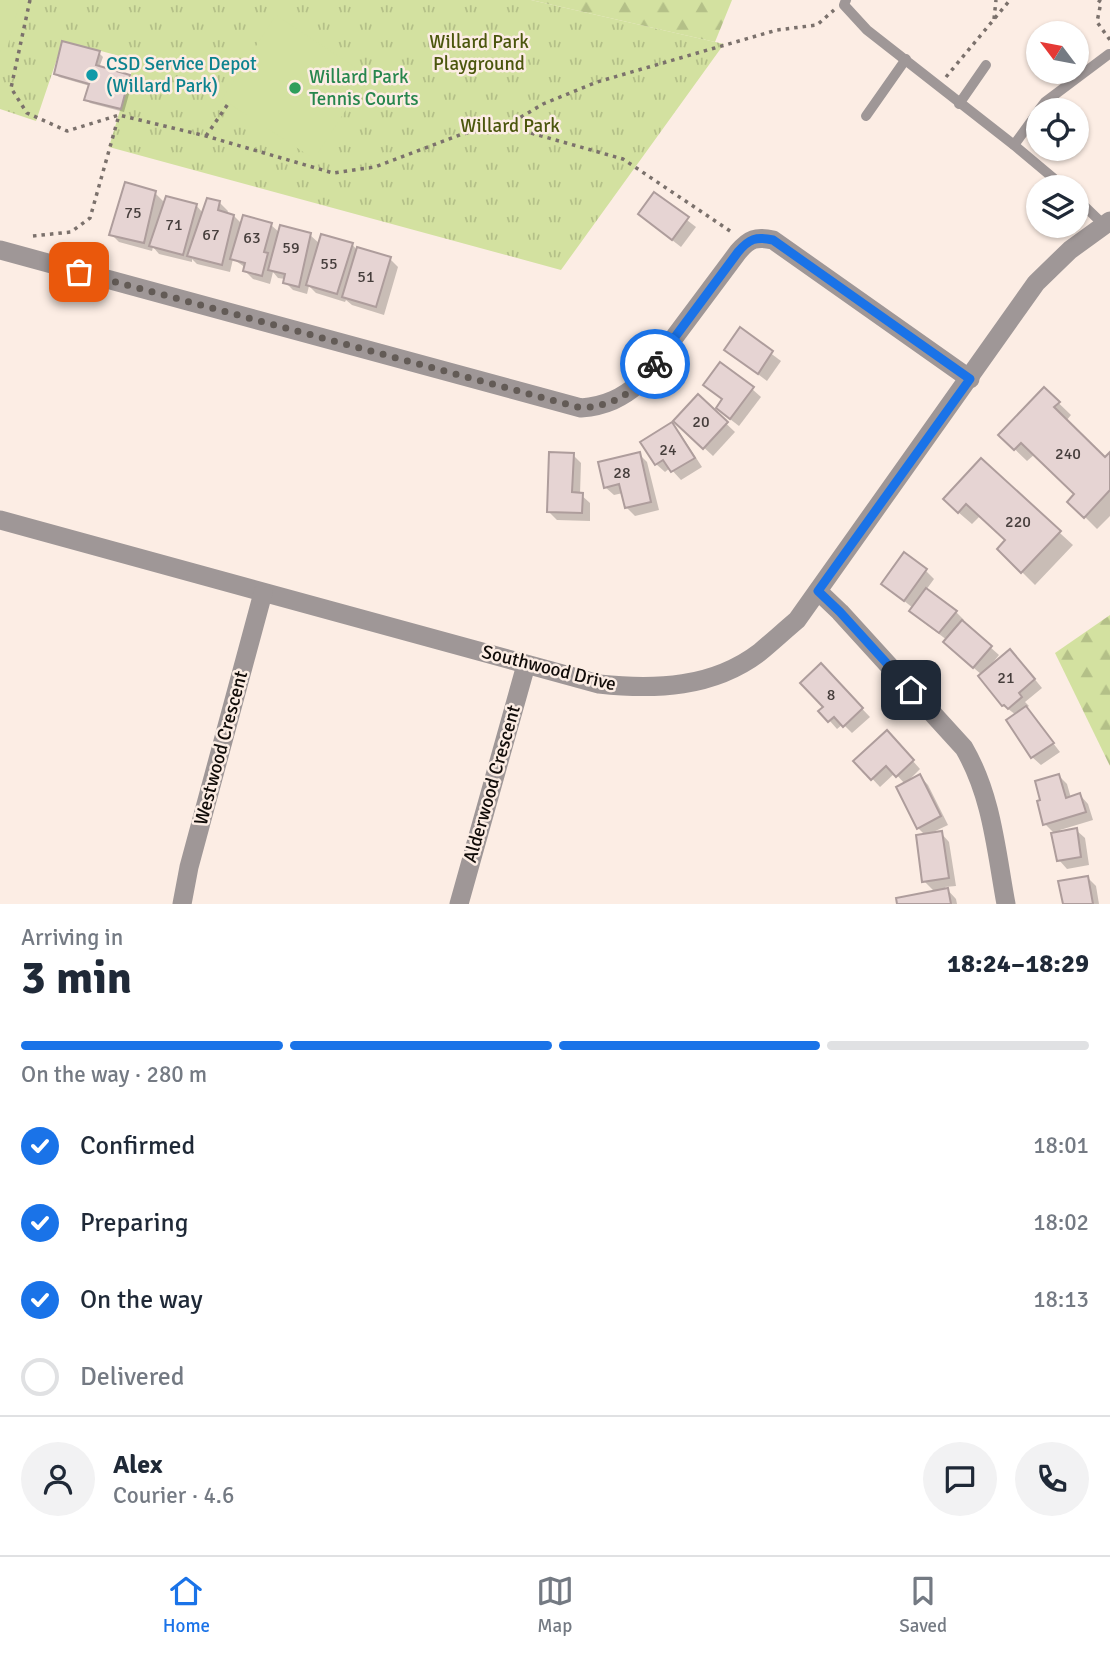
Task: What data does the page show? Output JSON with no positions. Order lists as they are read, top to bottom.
{
  "streets": {
    "street": ["Southwood Drive", "Westwood Crescent", "Alderwood Crescent"]
  },
  "crossings": [
    ["Southwood Drive", "Westwood Crescent"],
    ["Southwood Drive", "Alderwood Crescent"]
  ],
  "parks": ["Willard Park Playground", "Willard Park"],
  "places": ["CSD Service Depot (Willard Park)", "Willard Park Tennis Courts"],
  "house_numbers": [
    "75",
    "71",
    "67",
    "63",
    "59",
    "55",
    "51",
    "20",
    "24",
    "240",
    "28",
    "220",
    "21",
    "8"
  ],
  "north": "top left",
  "page": {
    "heading": ["3 min", "Arriving in", "18:24–18:29"],
    "panel": ["Alex", "Courier · 4.6"],
    "bar": "On the way · 280 m",
    "list": [
      ["Confirmed", "18:01"],
      ["Preparing", "18:02"],
      ["On the way", "18:13"],
      "Delivered"
    ],
    "tabs": ["Home", "Map", "Saved"]
  }
}
